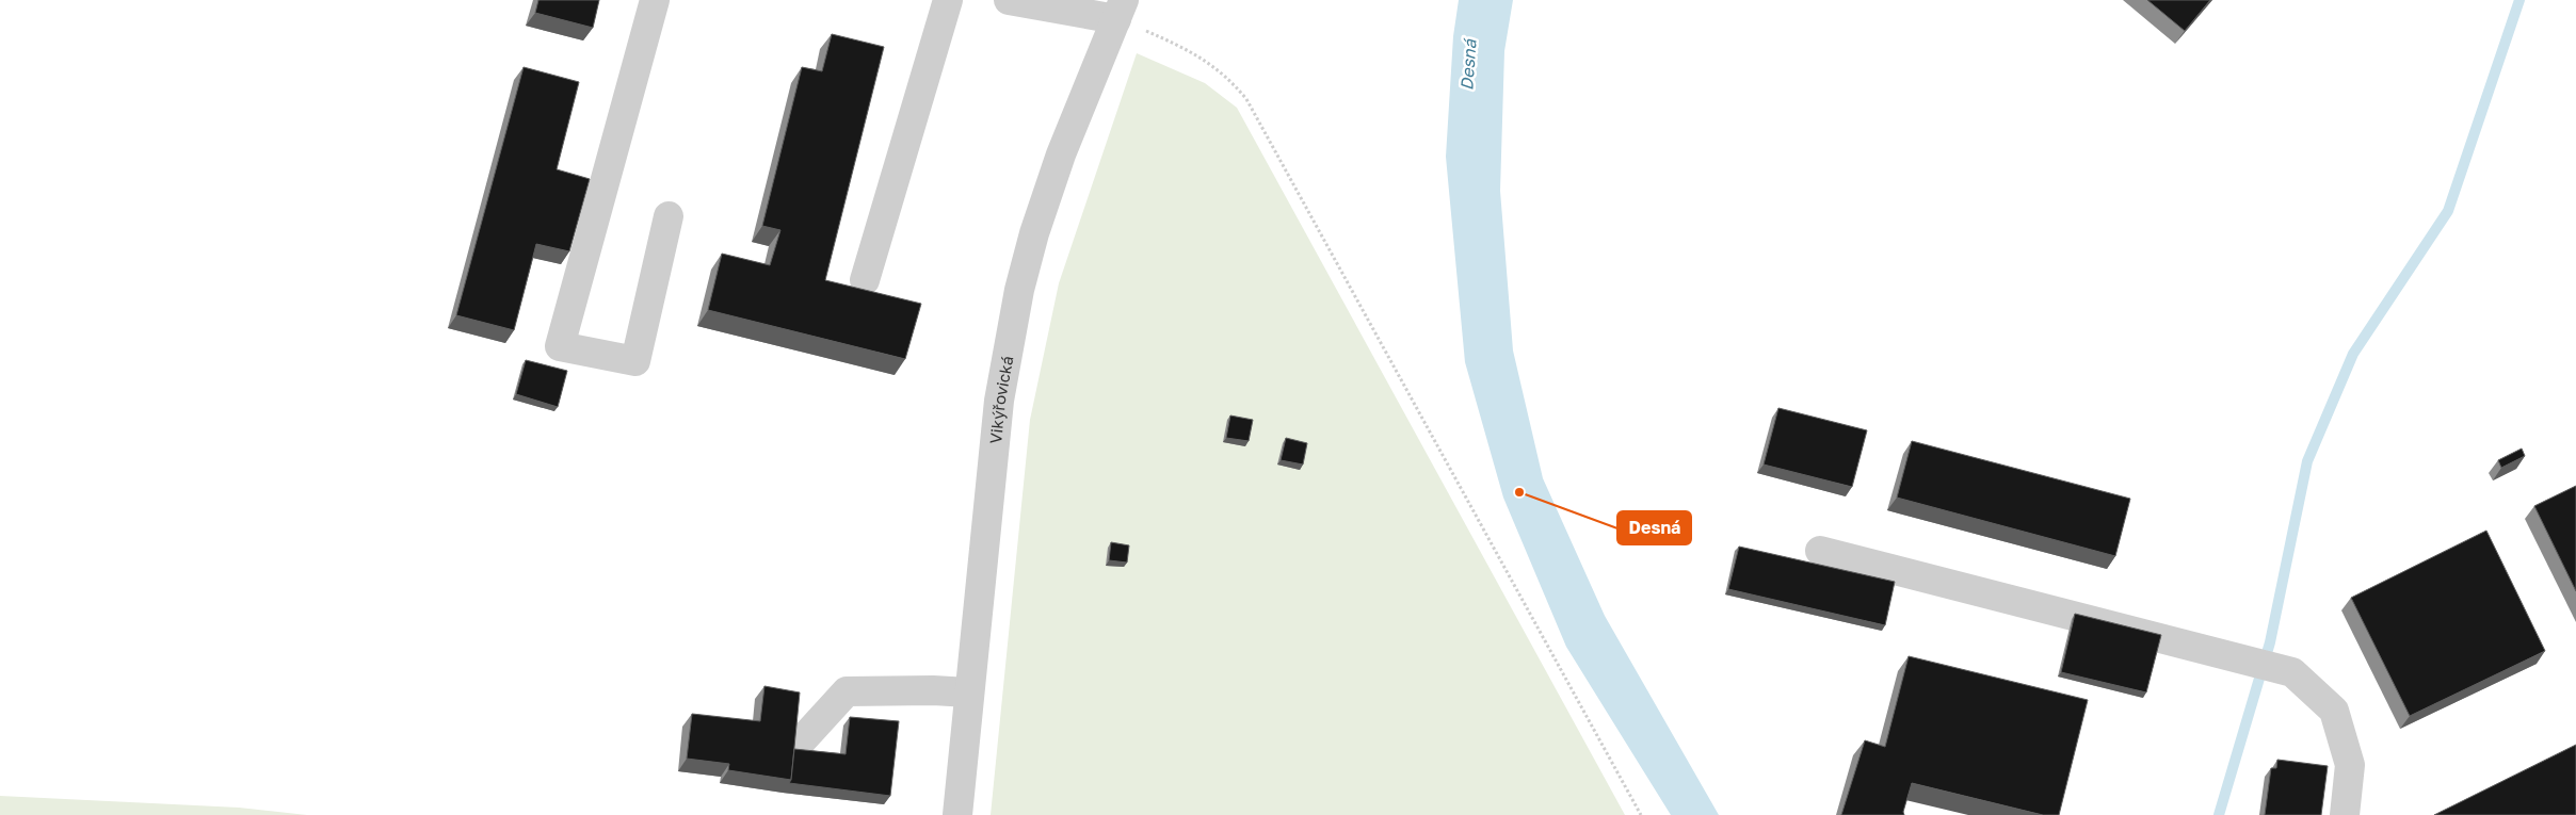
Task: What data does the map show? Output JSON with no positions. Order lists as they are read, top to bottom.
{
  "streets": {
    "street": ["Vikýřovická"]
  },
  "water": ["Desná"],
  "places": ["Desná"]
}
